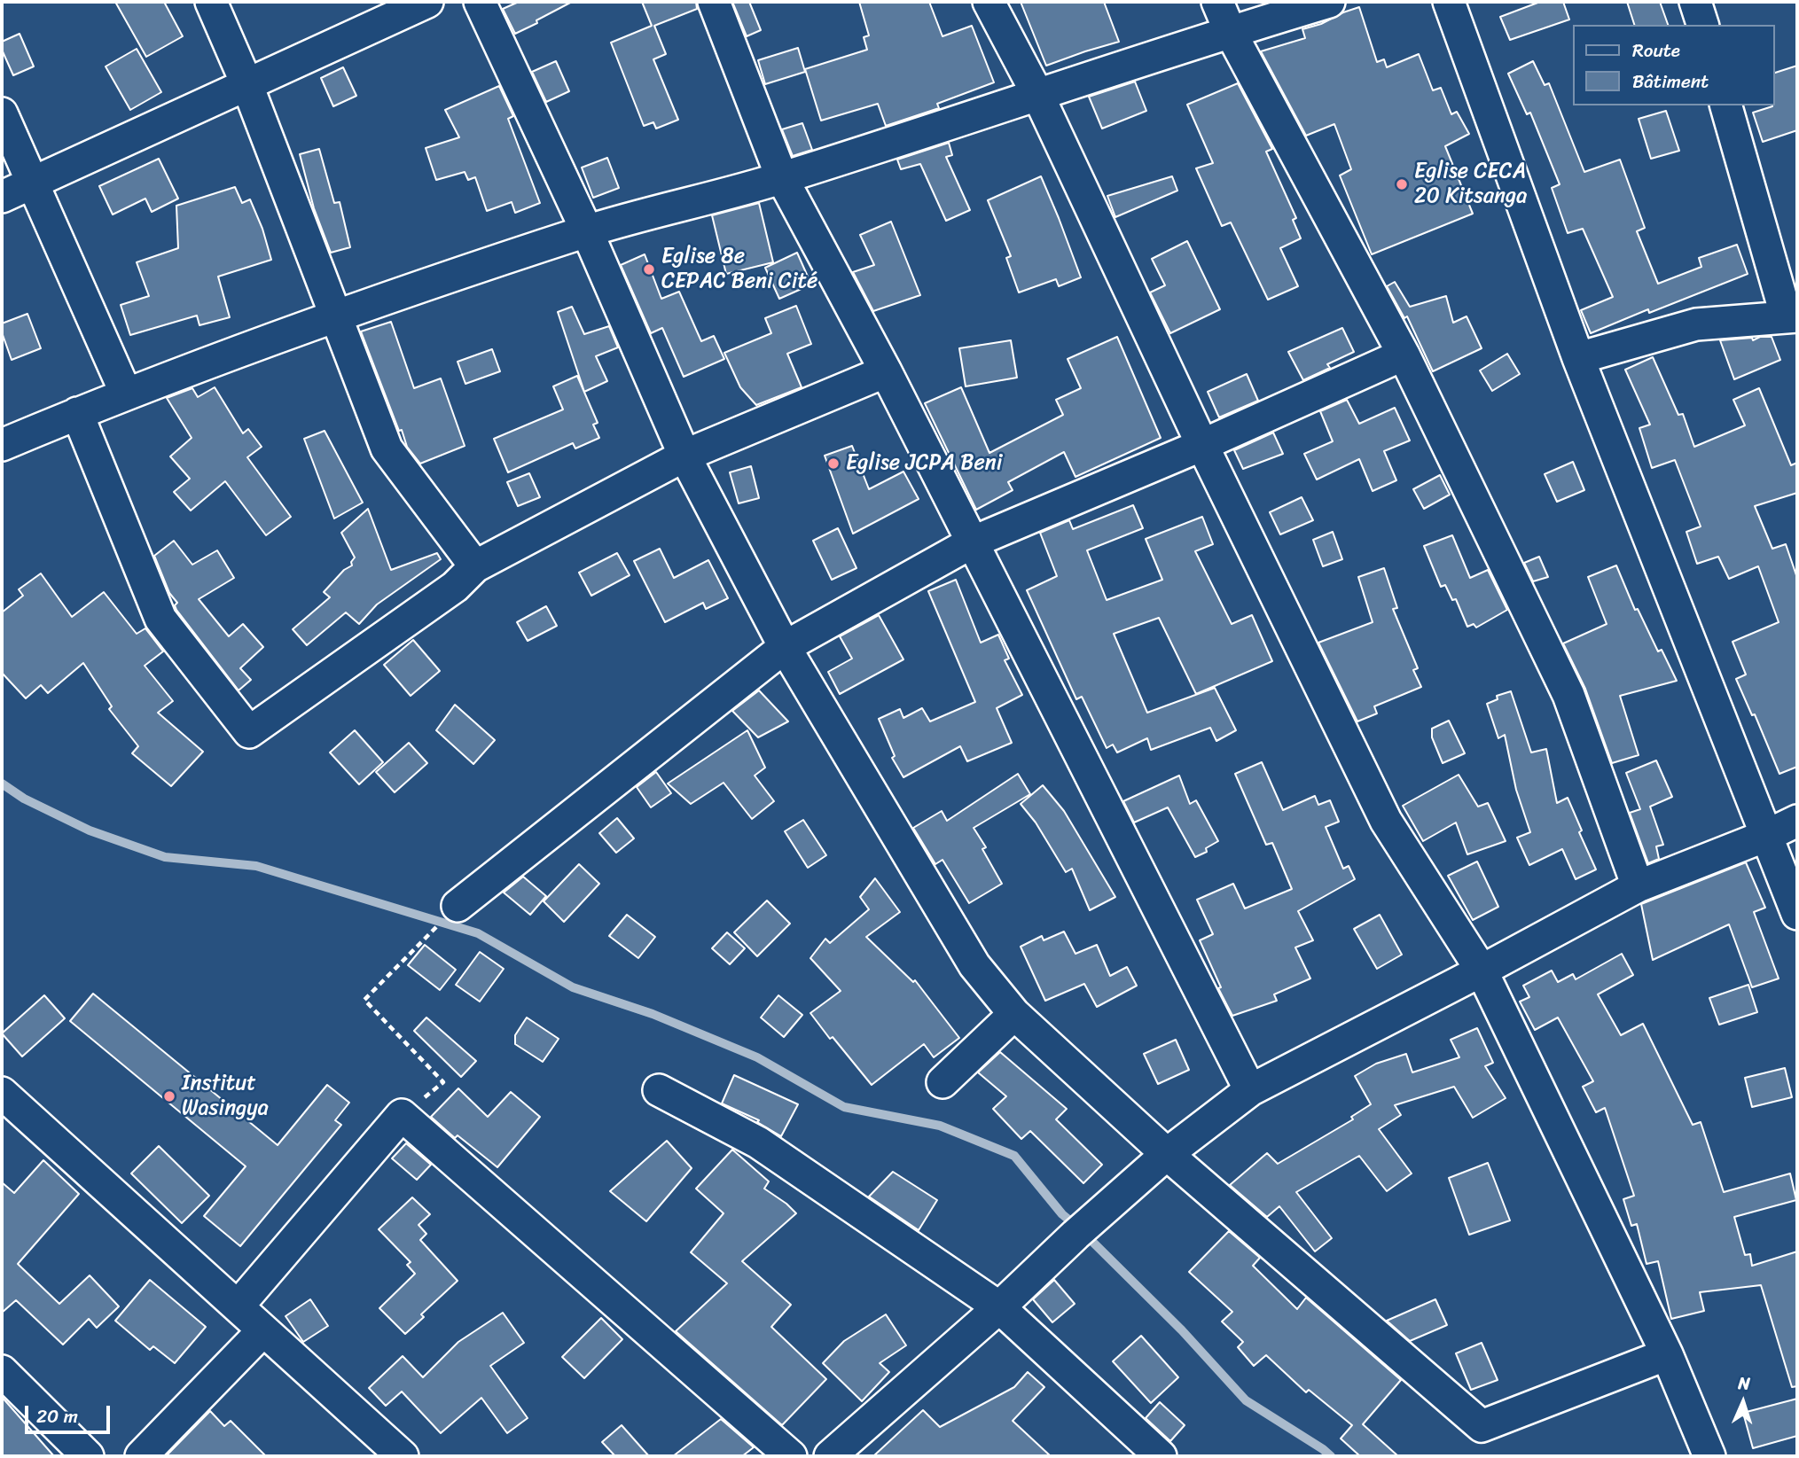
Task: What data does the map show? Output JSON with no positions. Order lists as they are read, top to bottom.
{
  "places": [
    "Eglise CECA 20 Kitsanga",
    "Eglise 8e CEPAC Beni Cité",
    "Eglise JCPA Beni",
    "Institut Wasingya"
  ],
  "legend": ["Route", "Bâtiment"],
  "scale_bar": "20 m",
  "north": "top"
}
